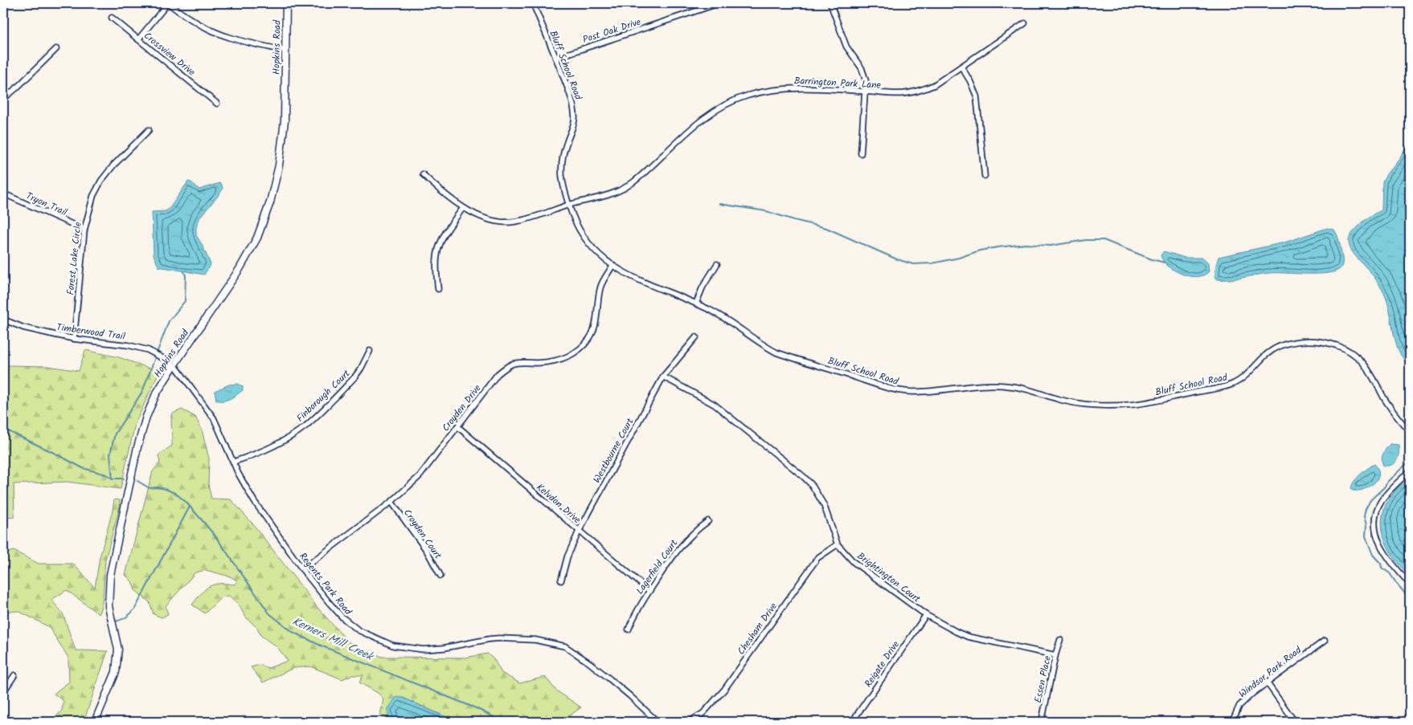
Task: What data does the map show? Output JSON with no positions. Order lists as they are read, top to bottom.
{
  "streets": {
    "main road": ["Hopkins Road"],
    "street": [
      "Post Oak Drive",
      "Crossview Drive",
      "Bluff School Road",
      "Barrington Park Lane",
      "Tryon Trail",
      "Forest Lake Circle",
      "Timberwood Trail",
      "Finborough Court",
      "Croyden Drive",
      "Westbourne Court",
      "Kelvdon Drive",
      "Croyden Court",
      "Lagerfield Court",
      "Brightington Court",
      "Regents Park Road",
      "Chesham Drive",
      "Reigate Drive",
      "Windsor Park Road",
      "Essen Place"
    ]
  },
  "crossings": [
    ["Post Oak Drive", "Bluff School Road"],
    ["Hopkins Road", "Timberwood Trail"],
    ["Hopkins Road", "Regents Park Road"],
    ["Bluff School Road", "Barrington Park Lane"],
    ["Bluff School Road", "Croyden Drive"],
    ["Tryon Trail", "Forest Lake Circle"],
    ["Forest Lake Circle", "Timberwood Trail"],
    ["Timberwood Trail", "Regents Park Road"],
    ["Finborough Court", "Regents Park Road"],
    ["Croyden Drive", "Kelvdon Drive"],
    ["Croyden Drive", "Croyden Court"],
    ["Croyden Drive", "Regents Park Road"],
    ["Westbourne Court", "Kelvdon Drive"],
    ["Westbourne Court", "Brightington Court"],
    ["Kelvdon Drive", "Lagerfield Court"],
    ["Brightington Court", "Chesham Drive"],
    ["Brightington Court", "Reigate Drive"],
    ["Brightington Court", "Essen Place"]
  ],
  "water": ["Kerners Mill Creek"]
}
